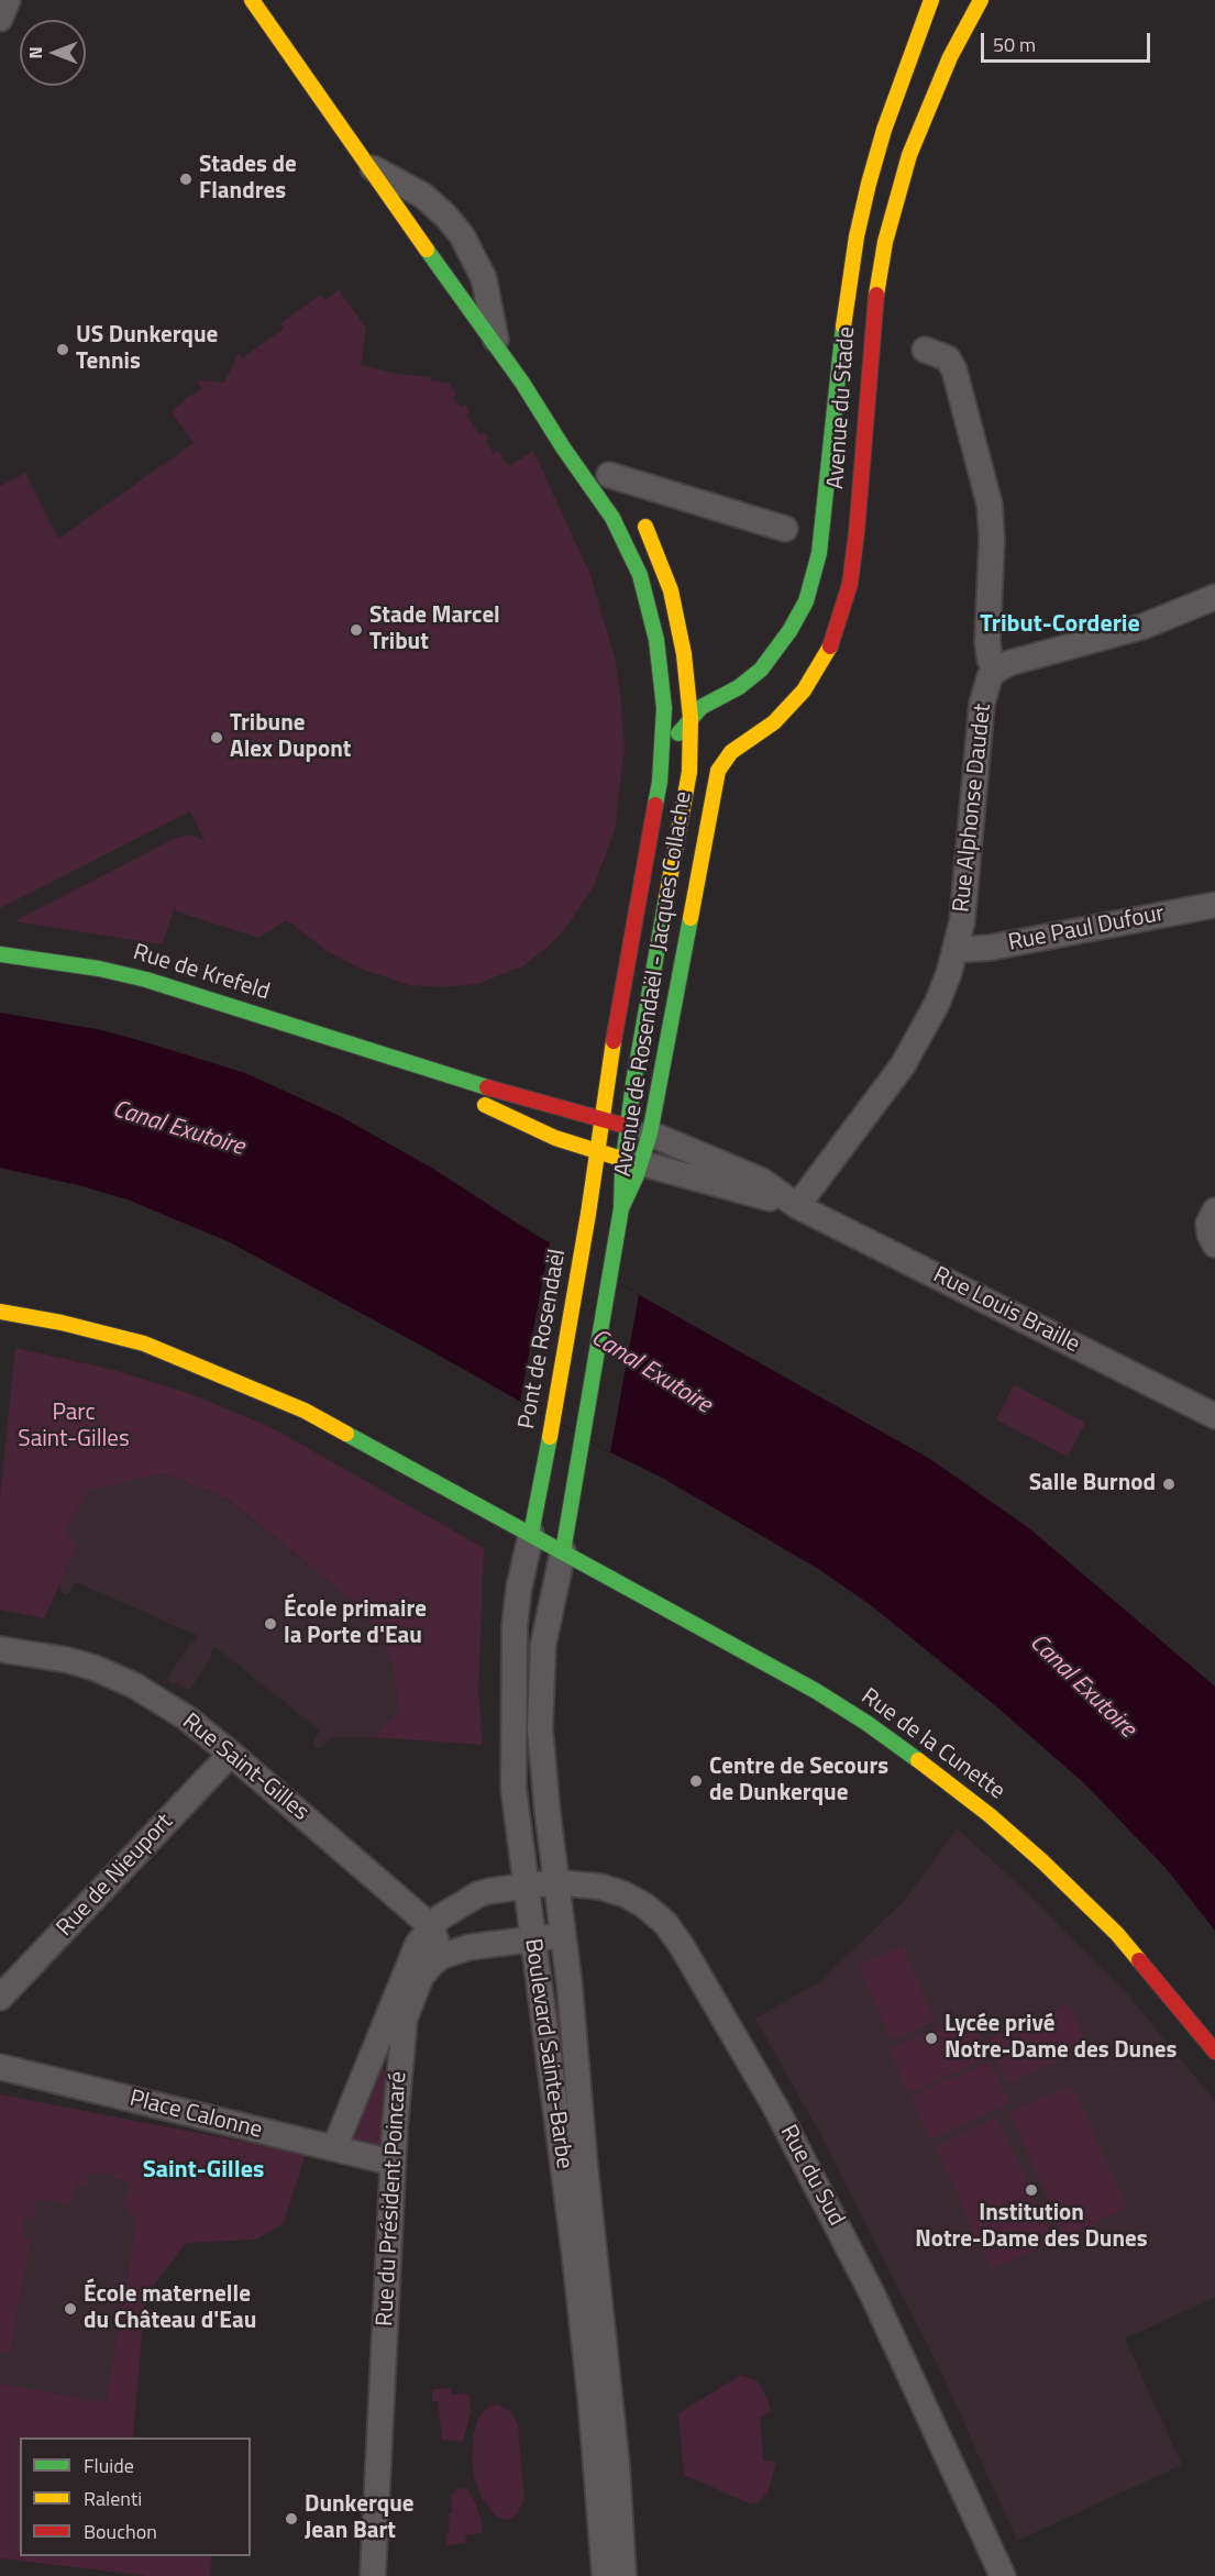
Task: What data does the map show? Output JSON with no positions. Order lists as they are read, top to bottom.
{
  "streets": {
    "main road": [
      "Avenue du Stade",
      "Rue de Krefeld",
      "Avenue de Rosendaël - Jacques Collache",
      "Pont de Rosendaël",
      "Rue de la Cunette",
      "Boulevard Sainte-Barbe"
    ],
    "street": [
      "Rue Alphonse Daudet",
      "Rue Paul Dufour",
      "Rue Louis Braille",
      "Rue Saint-Gilles",
      "Rue de Nieuport",
      "Place Calonne",
      "Rue du Sud",
      "Rue du Président Poincaré"
    ]
  },
  "crossings": [
    ["Avenue du Stade", "Avenue de Rosendaël - Jacques Collache"],
    ["Rue Alphonse Daudet", "Rue Paul Dufour"],
    ["Rue Alphonse Daudet", "Rue Louis Braille"],
    ["Rue de Krefeld", "Avenue de Rosendaël - Jacques Collache"],
    ["Rue de Krefeld", "Rue Louis Braille"],
    ["Avenue de Rosendaël - Jacques Collache", "Rue Louis Braille"],
    ["Avenue de Rosendaël - Jacques Collache", "Pont de Rosendaël"],
    ["Avenue de Rosendaël - Jacques Collache", "Boulevard Sainte-Barbe"],
    ["Pont de Rosendaël", "Boulevard Sainte-Barbe"],
    ["Rue de la Cunette", "Boulevard Sainte-Barbe"],
    ["Rue Saint-Gilles", "Rue de Nieuport"],
    ["Rue Saint-Gilles", "Rue du Sud"],
    ["Boulevard Sainte-Barbe", "Rue du Sud"],
    ["Boulevard Sainte-Barbe", "Rue du Président Poincaré"],
    ["Place Calonne", "Rue du Président Poincaré"]
  ],
  "districts": ["Tribut-Corderie", "Saint-Gilles"],
  "water": ["Canal Exutoire"],
  "parks": ["Parc Saint-Gilles"],
  "places": [
    "Stades de Flandres",
    "US Dunkerque Tennis",
    "Stade Marcel Tribut",
    "Tribune Alex Dupont",
    "Salle Burnod",
    "École primaire la Porte d'Eau",
    "Centre de Secours de Dunkerque",
    "Lycée privé Notre-Dame des Dunes",
    "Institution Notre-Dame des Dunes",
    "École maternelle du Château d'Eau",
    "Dunkerque Jean Bart"
  ],
  "legend": ["Fluide", "Ralenti", "Bouchon"],
  "scale_bar": "50 m",
  "north": "left"
}
